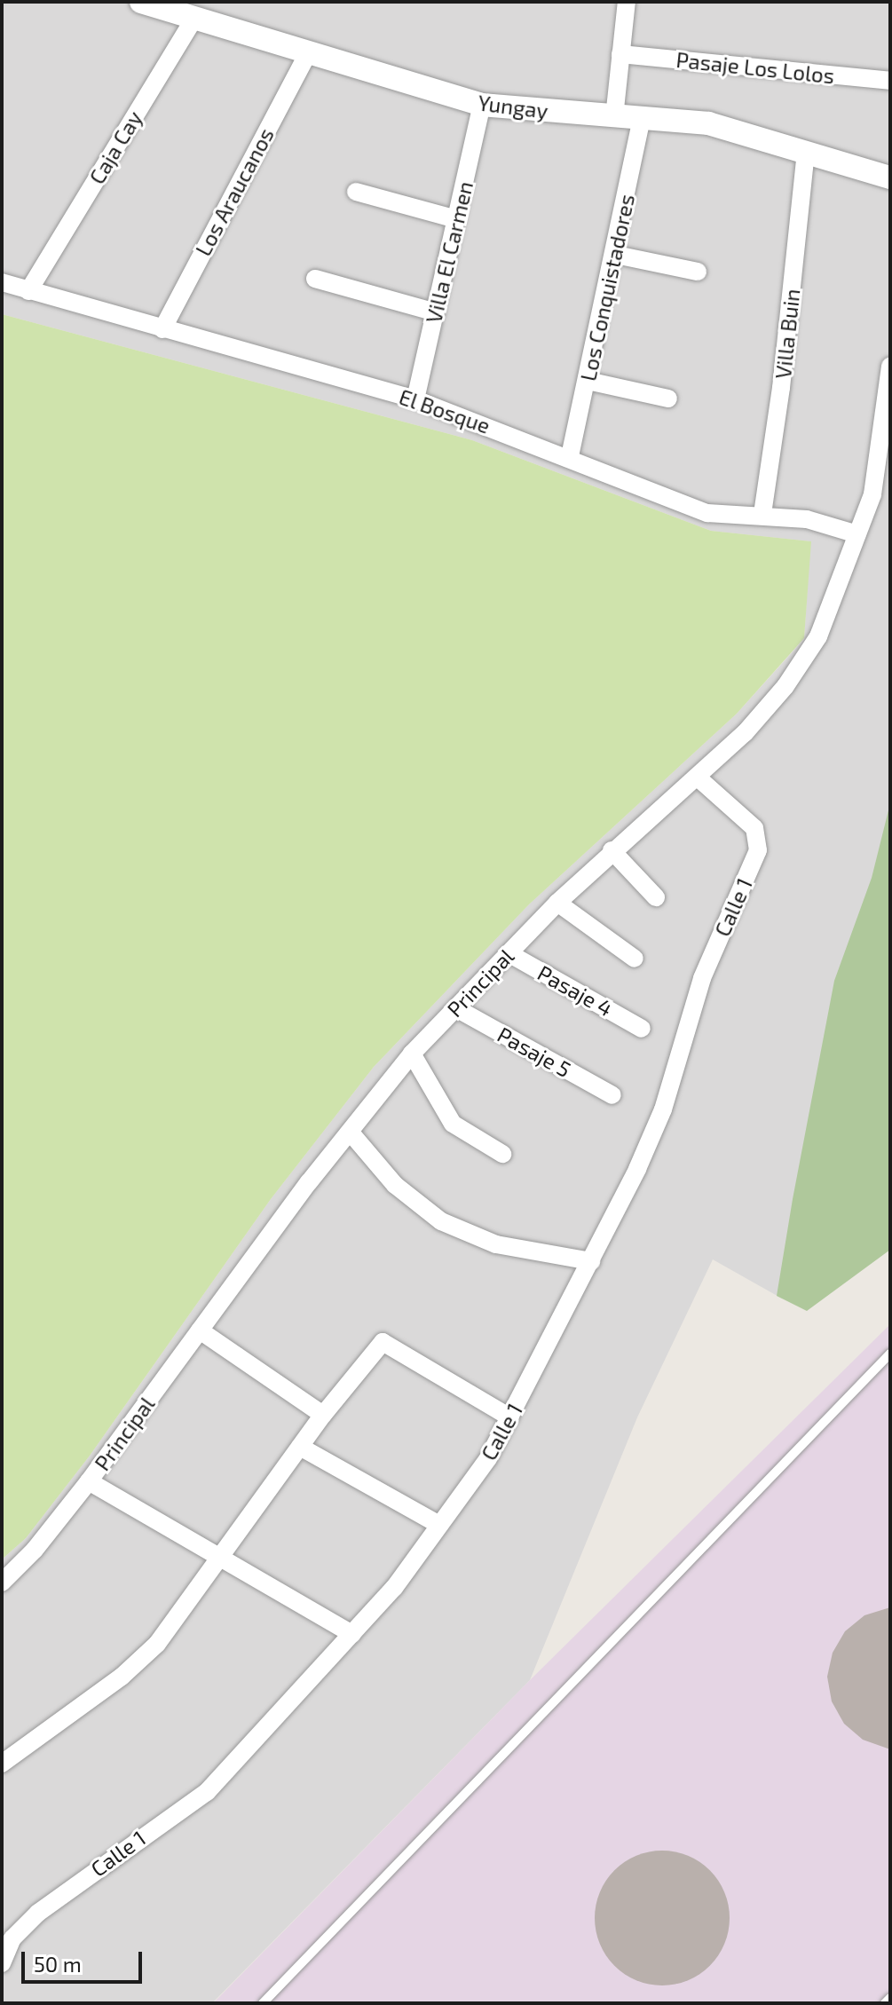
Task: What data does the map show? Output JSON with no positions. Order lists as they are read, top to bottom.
{
  "streets": {
    "street": [
      "Pasaje Los Lolos",
      "Yungay",
      "Caja Cay",
      "Los Araucanos",
      "Villa El Carmen",
      "Los Conquistadores",
      "Villa Buin",
      "El Bosque",
      "Calle 1",
      "Principal",
      "Pasaje 4",
      "Pasaje 5"
    ]
  },
  "crossings": [
    ["Yungay", "Caja Cay"],
    ["Yungay", "Los Araucanos"],
    ["Yungay", "Villa El Carmen"],
    ["Yungay", "Los Conquistadores"],
    ["Yungay", "Villa Buin"],
    ["Caja Cay", "El Bosque"],
    ["Los Araucanos", "El Bosque"],
    ["Villa El Carmen", "El Bosque"],
    ["Los Conquistadores", "El Bosque"],
    ["Villa Buin", "El Bosque"],
    ["El Bosque", "Principal"],
    ["Calle 1", "Principal"],
    ["Principal", "Pasaje 4"],
    ["Principal", "Pasaje 5"]
  ],
  "scale_bar": "50 m"
}
